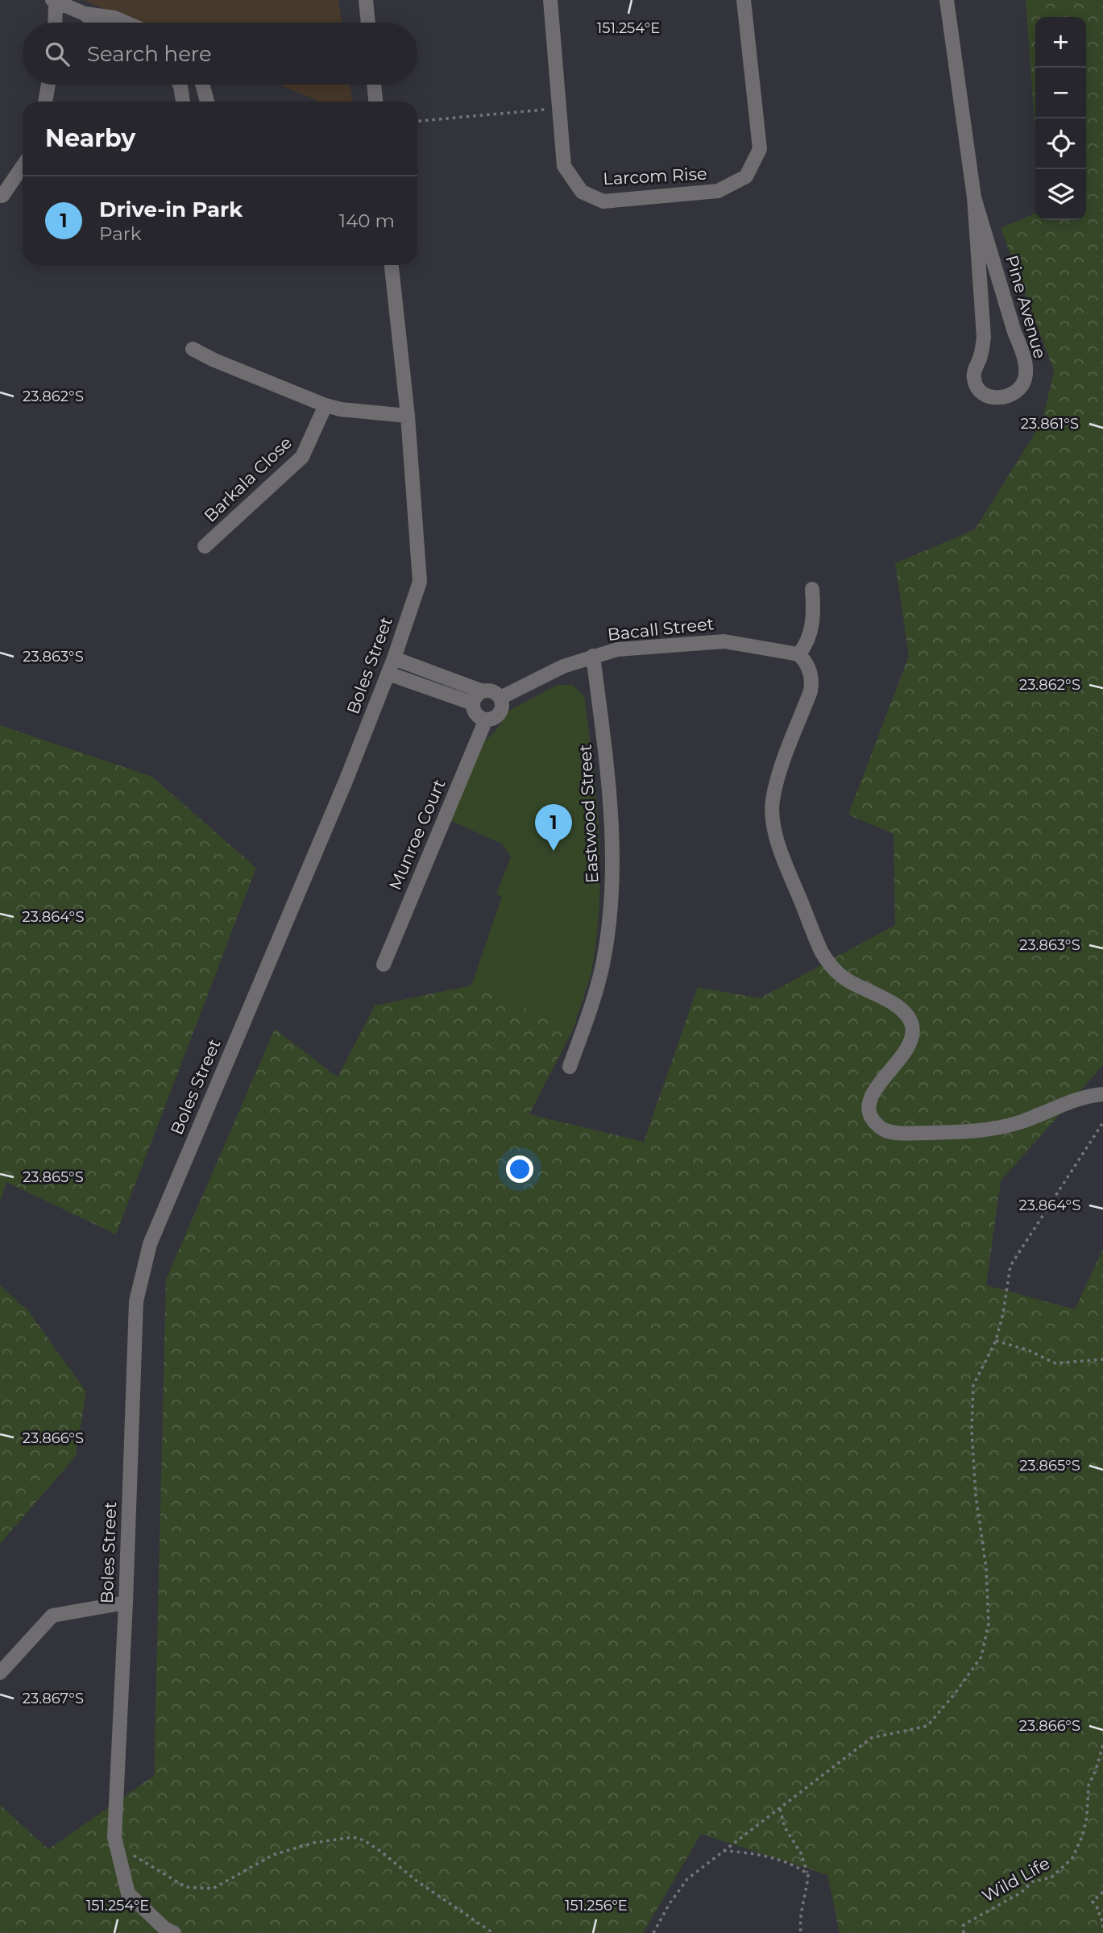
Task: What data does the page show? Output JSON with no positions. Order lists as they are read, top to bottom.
{
  "streets": {
    "street": [
      "Larcom Rise",
      "Pine Avenue",
      "Barkala Close",
      "Bacall Street",
      "Boles Street",
      "Eastwood Street",
      "Munroe Court"
    ],
    "path": ["Wild Life"]
  },
  "crossings": [
    ["Bacall Street", "Eastwood Street"],
    ["Bacall Street", "Munroe Court"]
  ],
  "page": {
    "map_buttons": ["+", "−"],
    "search": "Search here",
    "heading": "Nearby",
    "list": [
      {
        "mark": "1",
        "name": "Drive-in Park",
        "note": "Park",
        "value": "140 m"
      }
    ],
    "pins": "1"
  },
  "coordinates": [
    "151.254°E",
    "23.862°S",
    "23.861°S",
    "23.863°S",
    "23.864°S",
    "23.865°S",
    "23.866°S",
    "23.867°S",
    "151.256°E"
  ]
}
